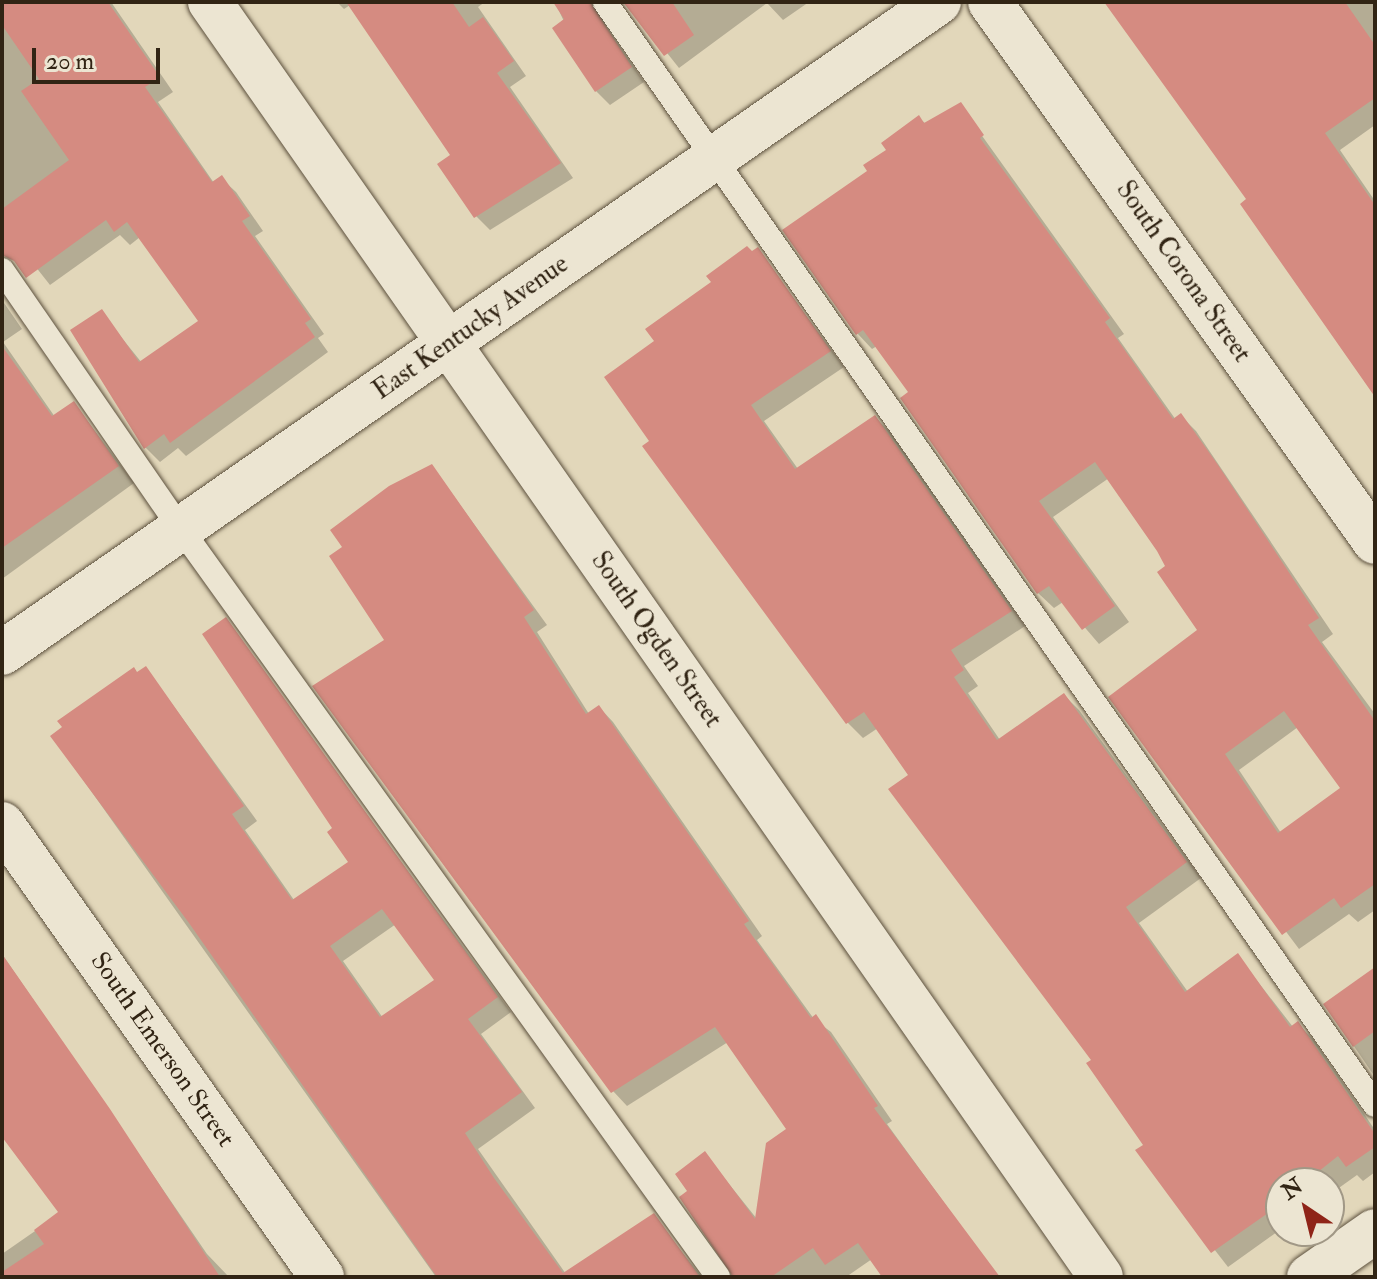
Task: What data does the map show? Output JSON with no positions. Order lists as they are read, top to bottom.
{
  "streets": {
    "street": [
      "South Corona Street",
      "East Kentucky Avenue",
      "South Ogden Street",
      "South Emerson Street"
    ]
  },
  "crossings": [
    ["East Kentucky Avenue", "South Ogden Street"]
  ],
  "scale_bar": "20 m",
  "north": "top left"
}
